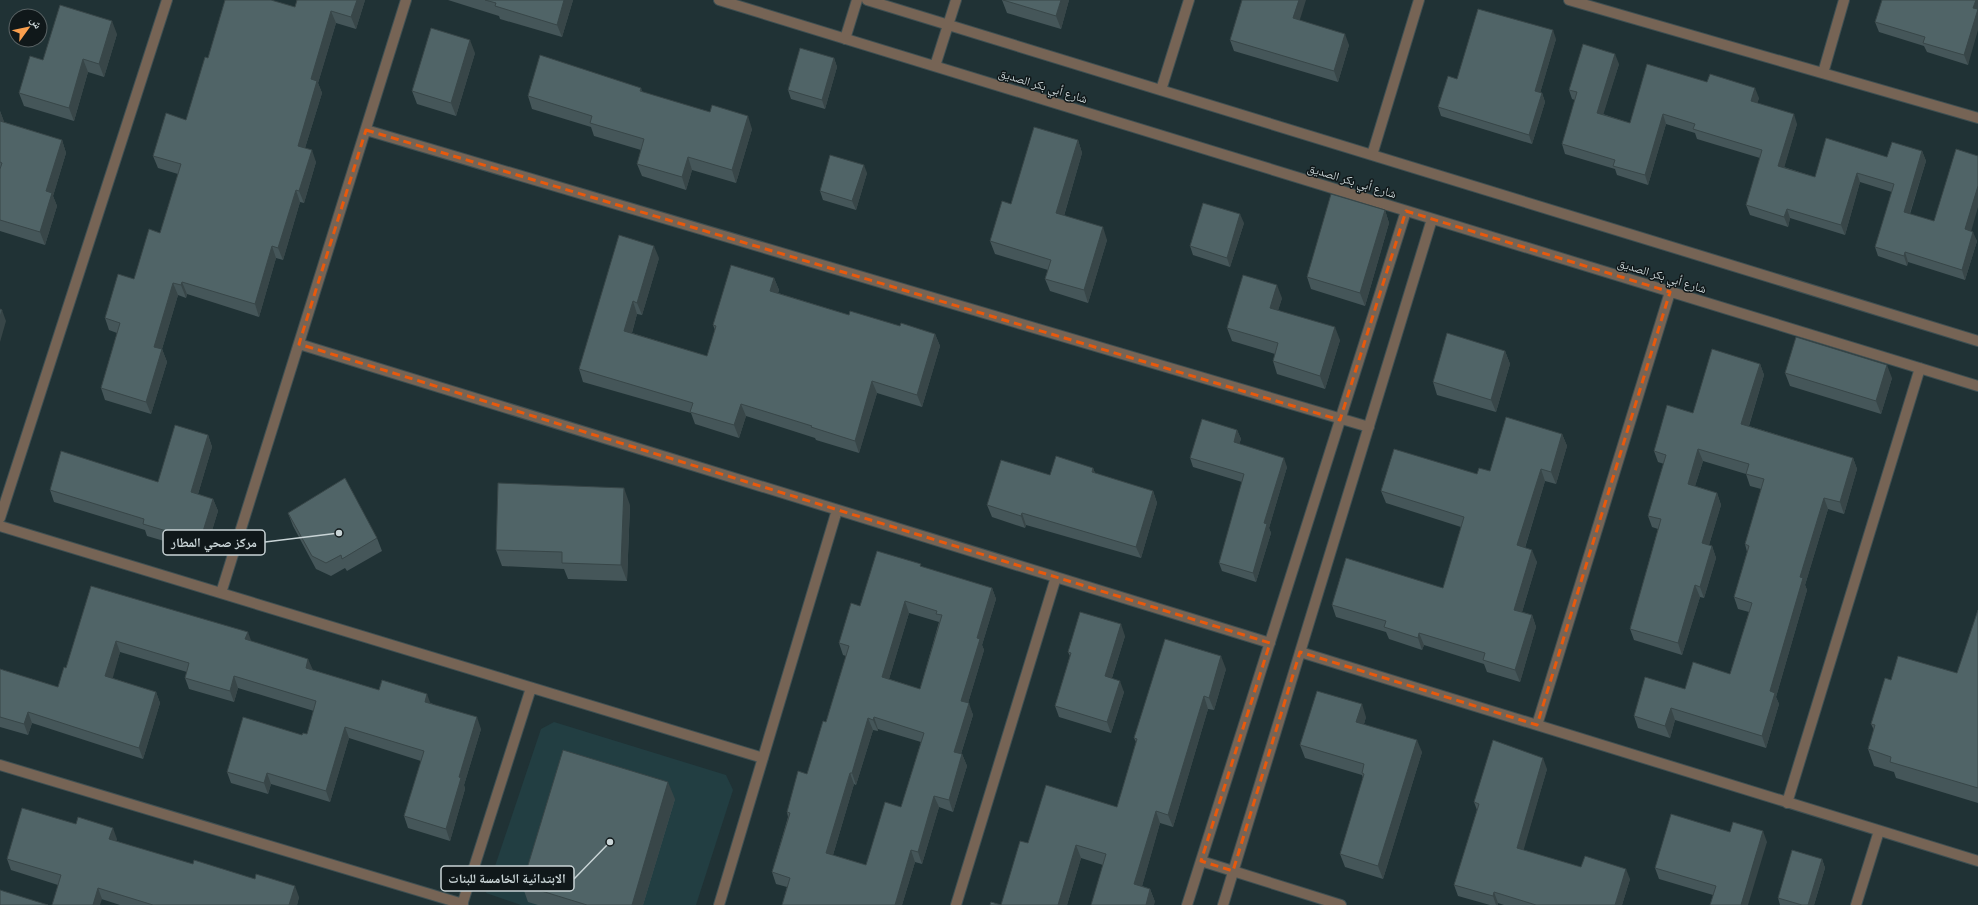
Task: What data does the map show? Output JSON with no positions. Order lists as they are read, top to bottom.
{
  "streets": {
    "street": ["شارع أبي بكر الصديق"]
  },
  "places": ["مركز صحي المطار", "الابتدائية الخامسة للبنات"],
  "north": "top right"
}
